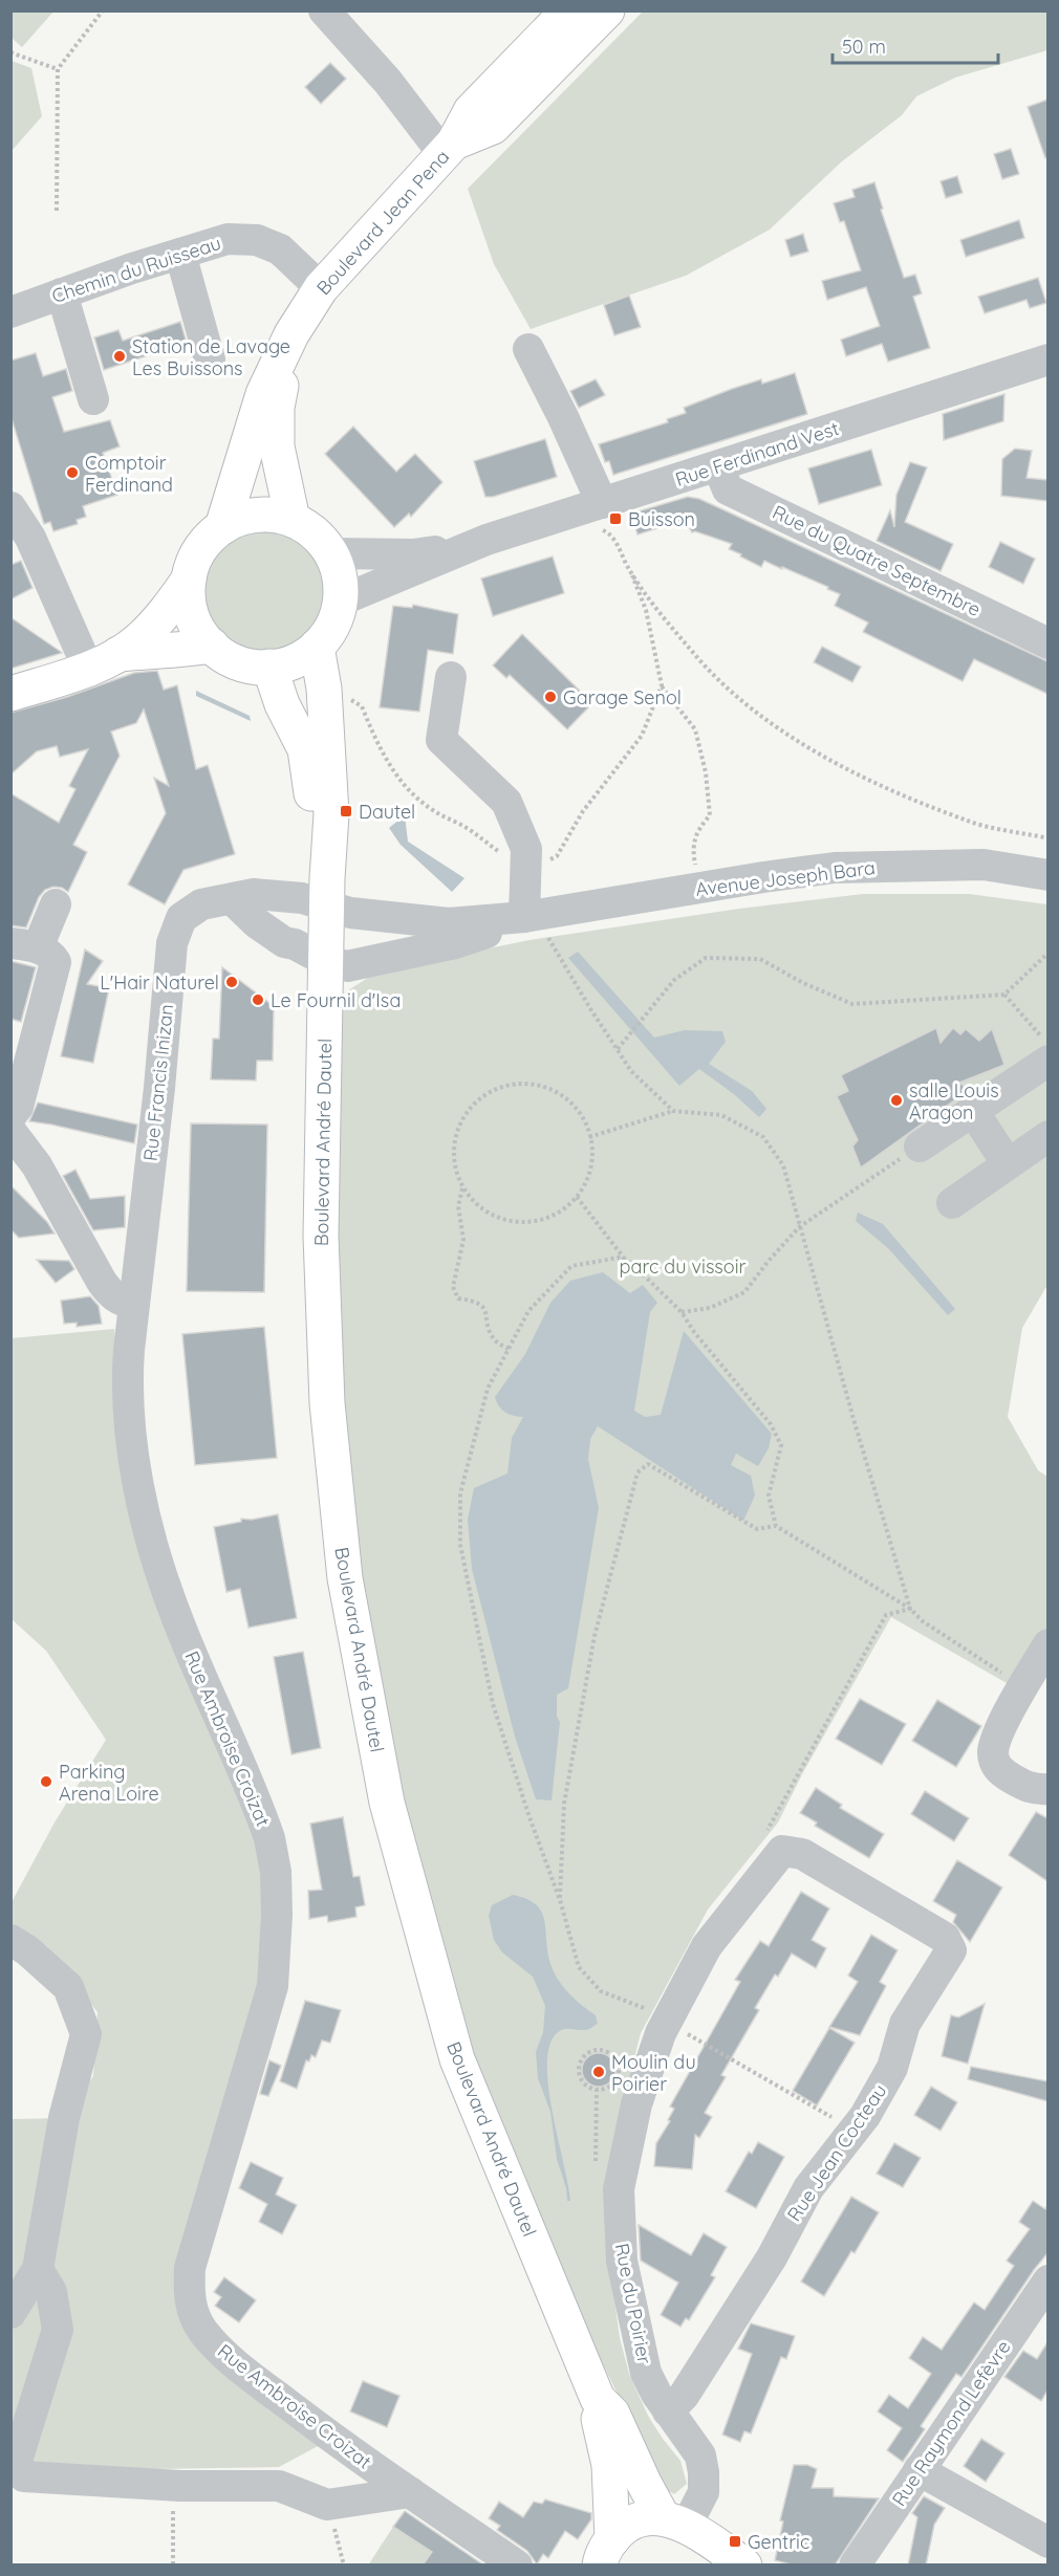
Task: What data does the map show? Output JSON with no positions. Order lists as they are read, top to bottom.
{
  "streets": {
    "main road": ["Boulevard Jean Pena", "Boulevard André Dautel"],
    "street": [
      "Chemin du Ruisseau",
      "Rue Ferdinand Vest",
      "Rue du Quatre Septembre",
      "Avenue Joseph Bara",
      "Rue Francis Inizan",
      "Rue Ambroise Croizat",
      "Rue Jean Cocteau",
      "Rue du Poirier",
      "Rue Raymond Lefèvre"
    ]
  },
  "crossings": [
    ["Boulevard Jean Pena", "Chemin du Ruisseau"],
    ["Boulevard Jean Pena", "Rue Ferdinand Vest"],
    ["Boulevard Jean Pena", "Boulevard André Dautel"],
    ["Rue Ferdinand Vest", "Rue du Quatre Septembre"],
    ["Rue Ferdinand Vest", "Boulevard André Dautel"],
    ["Avenue Joseph Bara", "Rue Francis Inizan"],
    ["Avenue Joseph Bara", "Boulevard André Dautel"],
    ["Rue Francis Inizan", "Boulevard André Dautel"],
    ["Rue Francis Inizan", "Rue Ambroise Croizat"],
    ["Boulevard André Dautel", "Rue du Poirier"],
    ["Rue Jean Cocteau", "Rue du Poirier"]
  ],
  "parks": ["parc du vissoir"],
  "places": {
    "other": [
      "Station de Lavage Les Buissons",
      "Comptoir Ferdinand",
      "Garage Senol",
      "L'Hair Naturel",
      "Le Fournil d'Isa",
      "salle Louis Aragon",
      "Parking Arena Loire",
      "Moulin du Poirier"
    ],
    "transit": ["Buisson", "Dautel", "Gentric"]
  },
  "scale_bar": "50 m"
}
